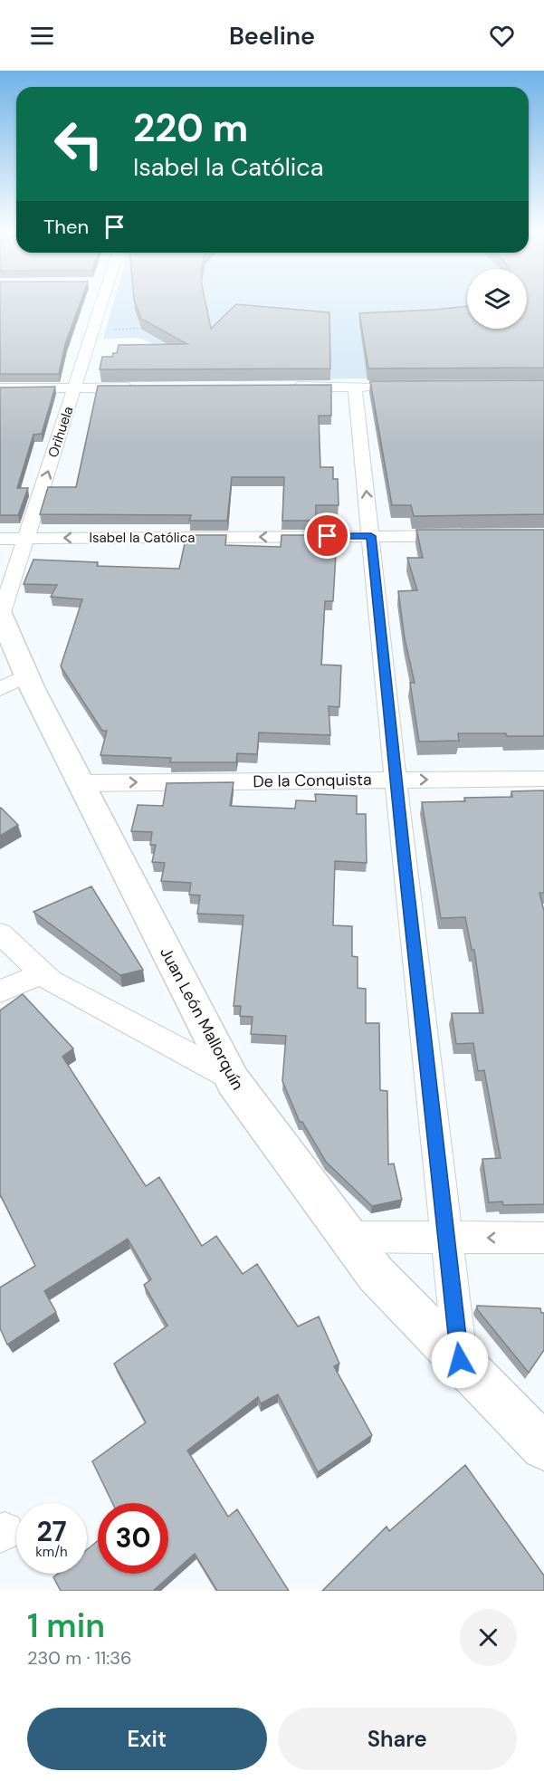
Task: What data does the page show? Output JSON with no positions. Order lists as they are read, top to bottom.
{
  "streets": {
    "street": [
      "Orihuela",
      "Isabel la Católica",
      "De la Conquista",
      "Juan León Mallorquín"
    ]
  },
  "crossings": [
    ["Orihuela", "Isabel la Católica"],
    ["Orihuela", "Juan León Mallorquín"],
    ["De la Conquista", "Juan León Mallorquín"]
  ],
  "one_way": ["Orihuela", "De la Conquista"],
  "page": {
    "header": "Beeline",
    "turn": ["220 m", "Isabel la Católica"],
    "then": "Then",
    "speed": "27 km/h",
    "limit": "30",
    "heading": ["1 min", "230 m · 11:36"],
    "buttons": ["Exit", "Share"]
  }
}
